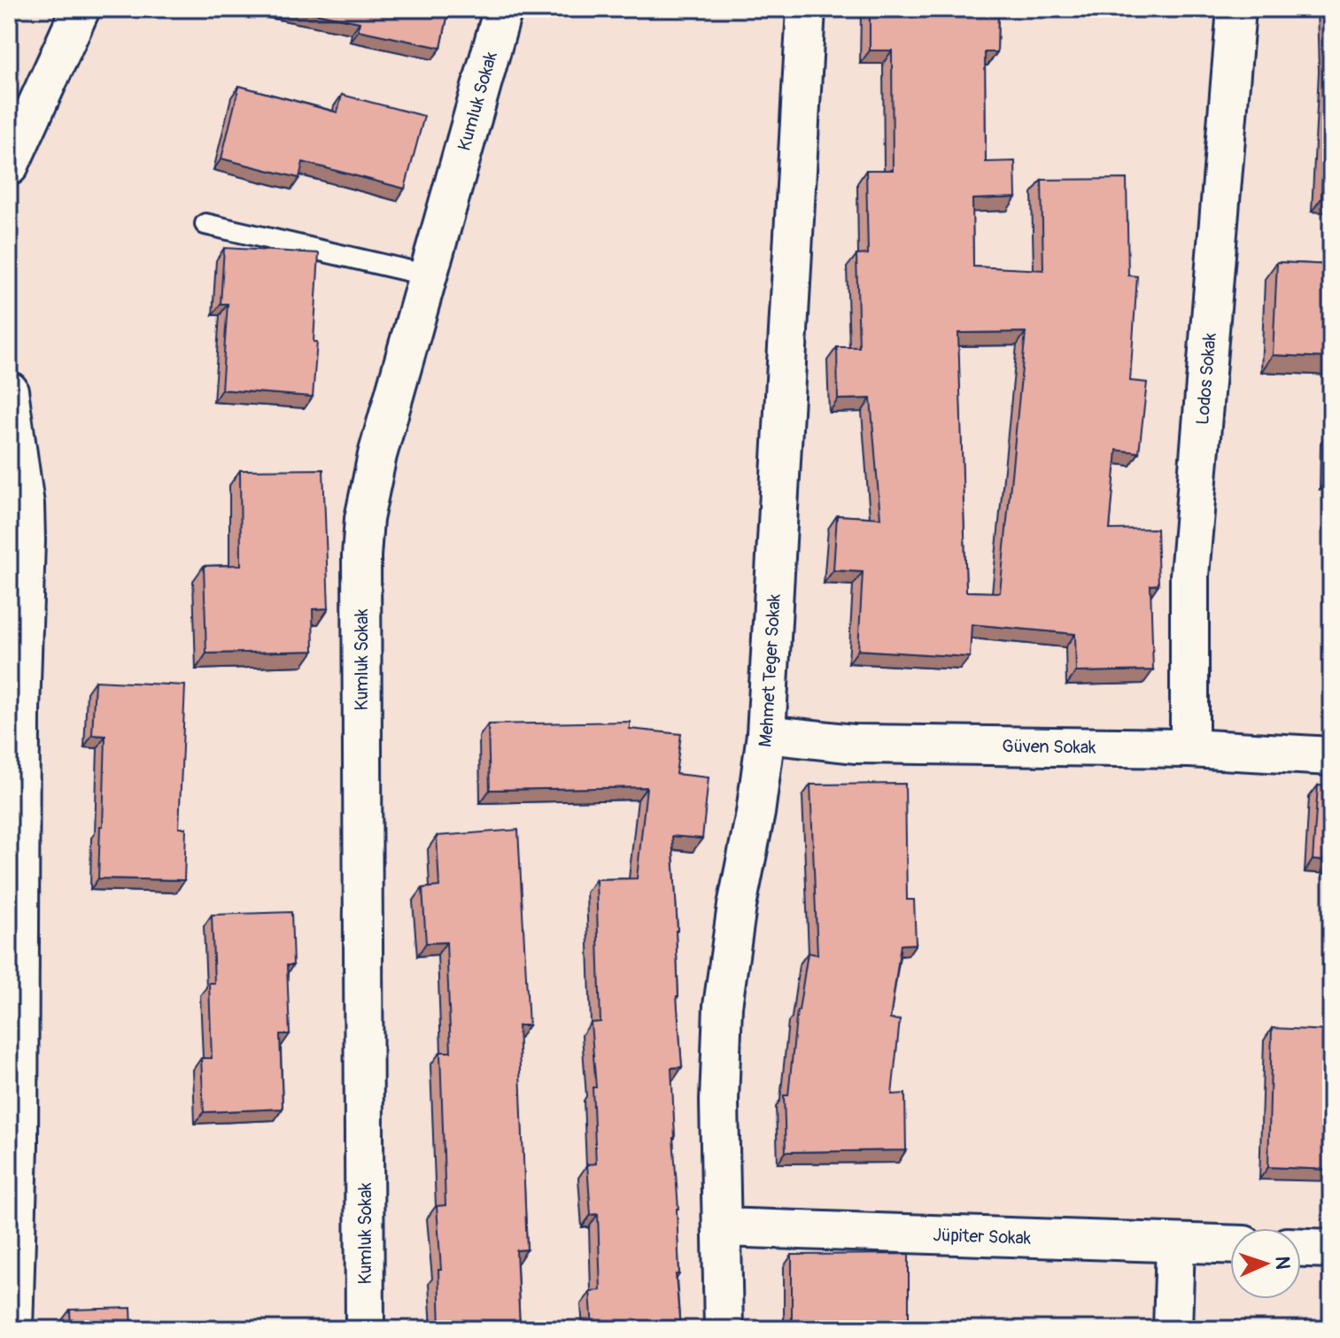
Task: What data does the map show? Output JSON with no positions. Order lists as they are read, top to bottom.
{
  "streets": {
    "street": [
      "Kumluk Sokak",
      "Lodos Sokak",
      "Mehmet Teger Sokak",
      "Güven Sokak",
      "Jüpiter Sokak"
    ]
  },
  "crossings": [
    ["Lodos Sokak", "Güven Sokak"],
    ["Mehmet Teger Sokak", "Güven Sokak"],
    ["Mehmet Teger Sokak", "Jüpiter Sokak"]
  ],
  "north": "right"
}
